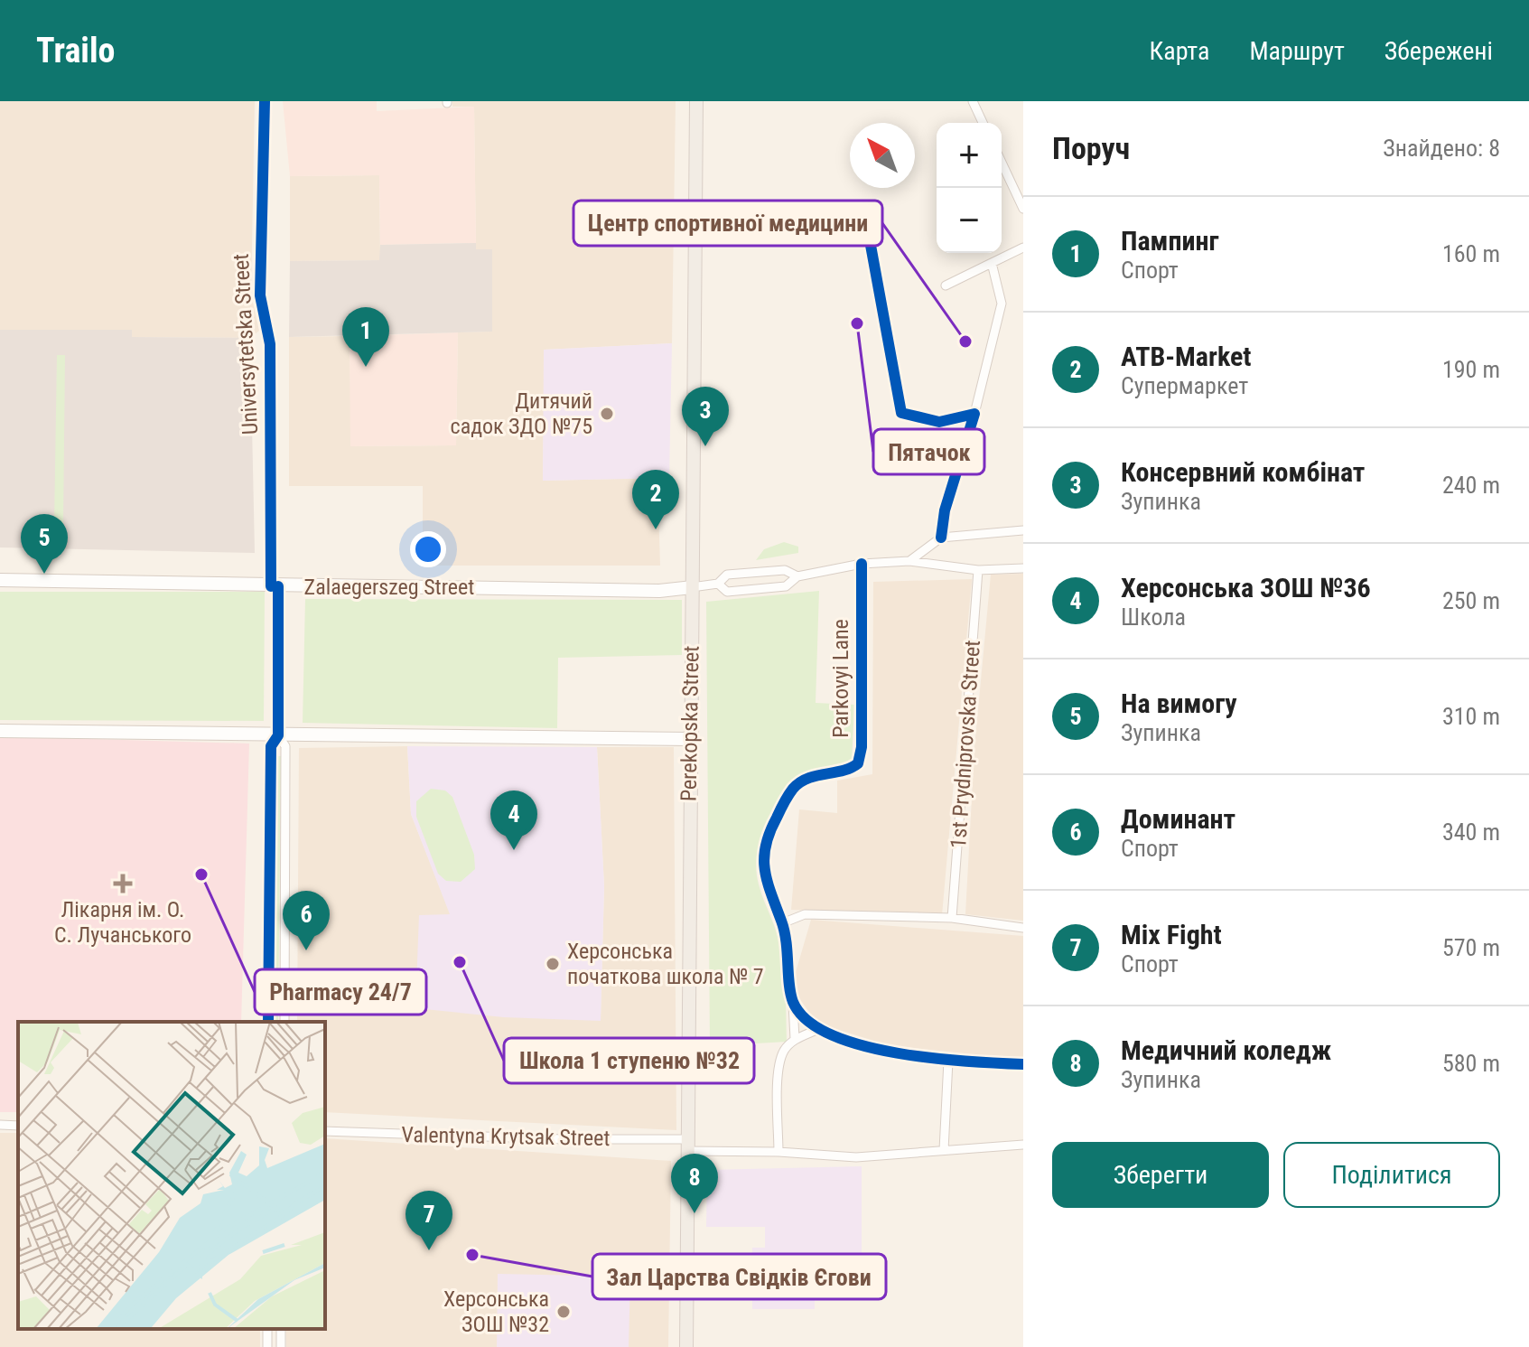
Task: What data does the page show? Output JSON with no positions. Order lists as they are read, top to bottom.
{
  "streets": {
    "main road": ["Zalaegerszeg Street", "Perekopska Street"],
    "street": [
      "Universytetska Street",
      "Parkovyi Lane",
      "1st Prydniprovska Street",
      "Valentyna Krytsak Street"
    ]
  },
  "crossings": [
    ["Universytetska Street", "Zalaegerszeg Street"],
    ["Zalaegerszeg Street", "Perekopska Street"],
    ["Perekopska Street", "Valentyna Krytsak Street"]
  ],
  "places": {
    "other": [
      "Пятачок",
      "Центр спортивної медицини",
      "Дитячий садок ЗДО №75",
      "Pharmacy 24/7",
      "Школа 1 ступеню №32",
      "Херсонська початкова школа № 7",
      "Зал Царства Свідків Єгови",
      "Херсонська ЗОШ №32"
    ],
    "health": ["Лікарня ім. О. С. Лучанського"]
  },
  "north": "top left",
  "page": {
    "header": "Trailo",
    "nav": ["Карта", "Маршрут", "Збережені"],
    "heading": ["Поруч", "Знайдено: 8"],
    "map_buttons": ["+", "−"],
    "list": [
      {
        "mark": "1",
        "name": "Пампинг",
        "note": "Спорт",
        "value": "160 m"
      },
      {
        "mark": "2",
        "name": "ATB-Market",
        "note": "Супермаркет",
        "value": "190 m"
      },
      {
        "mark": "3",
        "name": "Консервний комбінат",
        "note": "Зупинка",
        "value": "240 m"
      },
      {
        "mark": "4",
        "name": "Херсонська ЗОШ №36",
        "note": "Школа",
        "value": "250 m"
      },
      {
        "mark": "5",
        "name": "На вимогу",
        "note": "Зупинка",
        "value": "310 m"
      },
      {
        "mark": "6",
        "name": "Доминант",
        "note": "Спорт",
        "value": "340 m"
      },
      {
        "mark": "7",
        "name": "Mix Fight",
        "note": "Спорт",
        "value": "570 m"
      },
      {
        "mark": "8",
        "name": "Медичний коледж",
        "note": "Зупинка",
        "value": "580 m"
      }
    ],
    "pins": [
      "1",
      "3",
      "2",
      "5",
      "4",
      "6",
      "8",
      "7"
    ],
    "buttons": ["Зберегти", "Поділитися"]
  }
}
